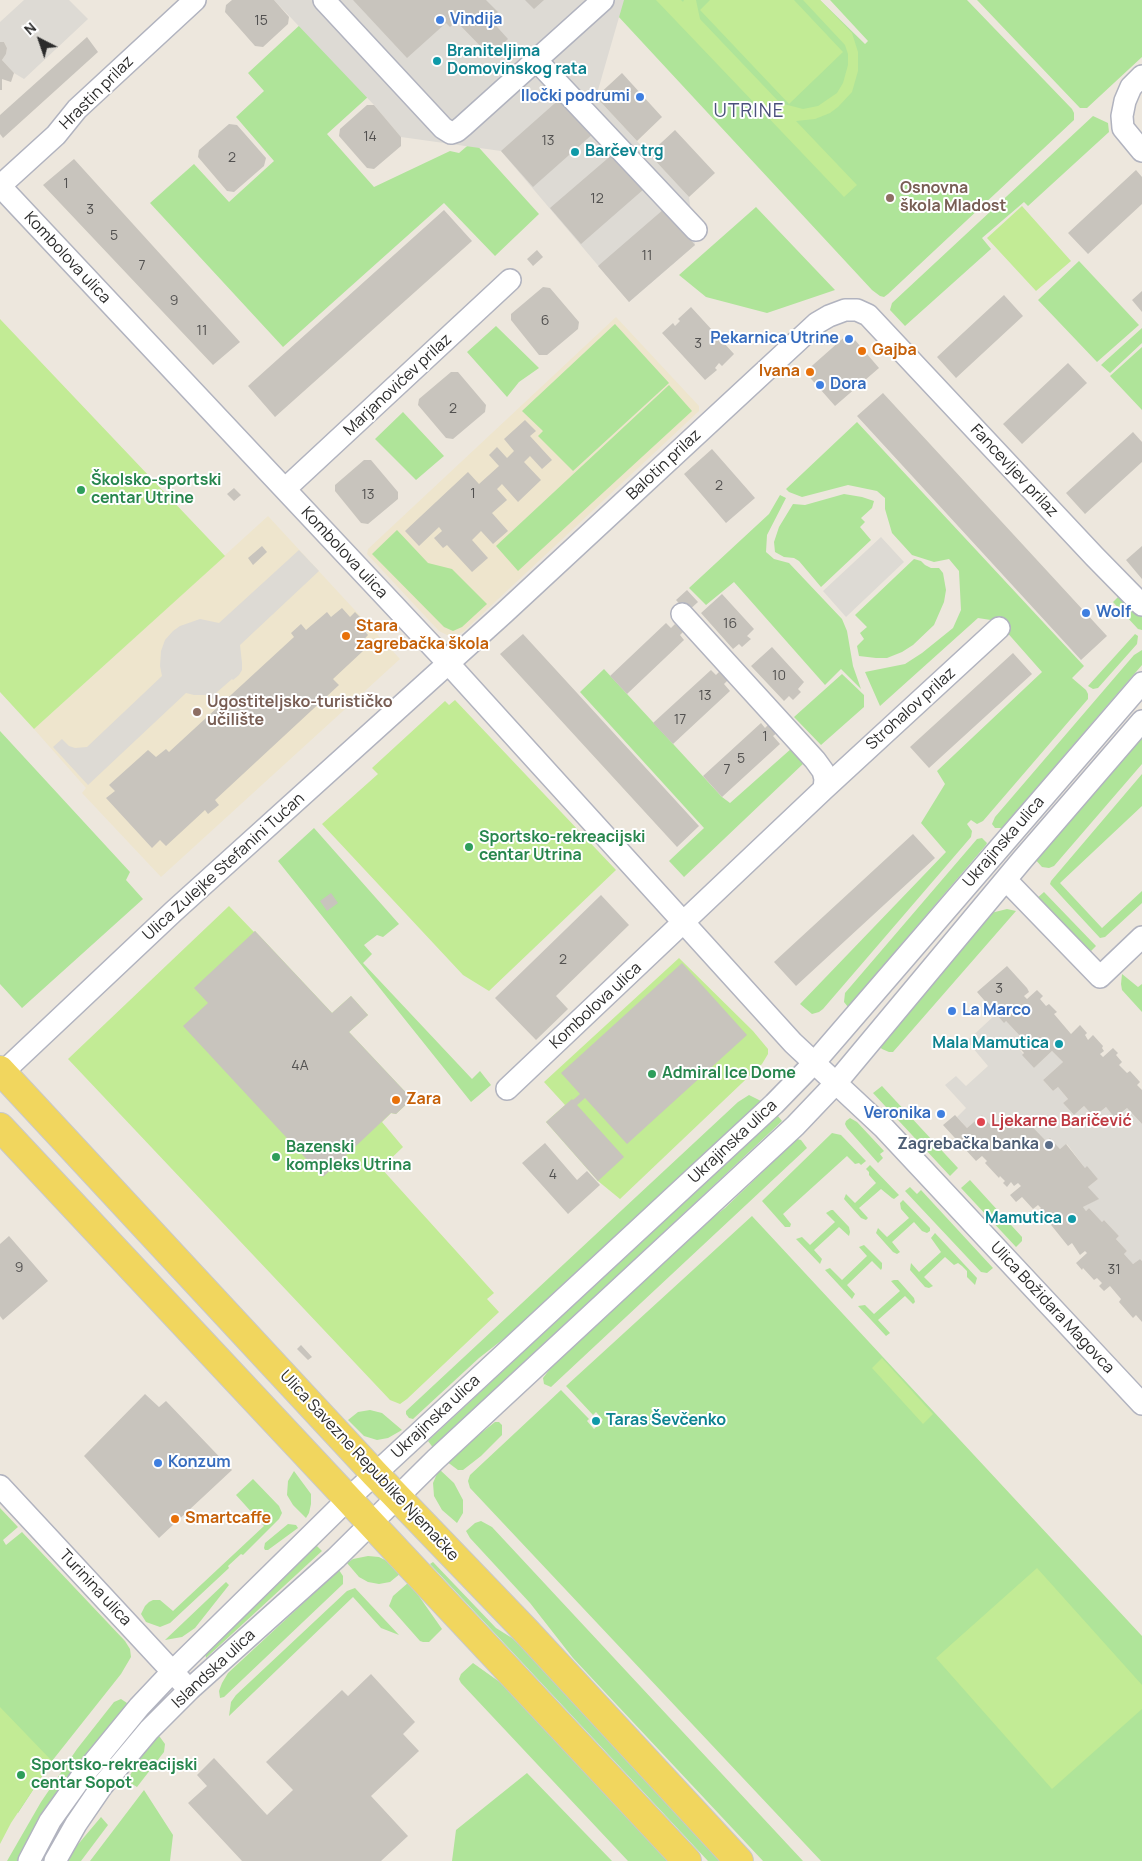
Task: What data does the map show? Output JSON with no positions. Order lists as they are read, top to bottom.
{
  "streets": {
    "main road": ["Ulica Savezne Republike Njemačke"],
    "street": [
      "Hrastin prilaz",
      "Kombolova ulica",
      "Marjanovićev prilaz",
      "Balotin prilaz",
      "Fancevljev prilaz",
      "Strohalov prilaz",
      "Ukrajinska ulica",
      "Ulica Zulejke Stefanini Tućan",
      "Ulica Božidara Magovca",
      "Turinina ulica",
      "Islandska ulica"
    ]
  },
  "crossings": [
    ["Hrastin prilaz", "Kombolova ulica"],
    ["Kombolova ulica", "Marjanovićev prilaz"],
    ["Kombolova ulica", "Balotin prilaz"],
    ["Kombolova ulica", "Strohalov prilaz"],
    ["Kombolova ulica", "Ukrajinska ulica"],
    ["Kombolova ulica", "Ulica Zulejke Stefanini Tućan"],
    ["Kombolova ulica", "Ulica Božidara Magovca"],
    ["Balotin prilaz", "Fancevljev prilaz"],
    ["Balotin prilaz", "Ulica Zulejke Stefanini Tućan"],
    ["Ukrajinska ulica", "Ulica Božidara Magovca"],
    ["Ukrajinska ulica", "Ulica Savezne Republike Njemačke"],
    ["Ukrajinska ulica", "Islandska ulica"],
    ["Ulica Zulejke Stefanini Tućan", "Ulica Savezne Republike Njemačke"],
    ["Ulica Savezne Republike Njemačke", "Islandska ulica"],
    ["Turinina ulica", "Islandska ulica"]
  ],
  "districts": ["UTRINE"],
  "places": [
    "Vindija",
    "Braniteljima Domovinskog rata",
    "Iločki podrumi",
    "Barčev trg",
    "Osnovna škola Mladost",
    "Pekarnica Utrine",
    "Gajba",
    "Ivana",
    "Dora",
    "Školsko-sportski centar Utrine",
    "Wolf",
    "Stara zagrebačka škola",
    "Ugostiteljsko-turističko učilište",
    "Sportsko-rekreacijski centar Utrina",
    "La Marco",
    "Mala Mamutica",
    "Admiral Ice Dome",
    "Zara",
    "Veronika",
    "Ljekarne Baričević",
    "Zagrebačka banka",
    "Bazenski kompleks Utrina",
    "Mamutica",
    "Taras Ševčenko",
    "Konzum",
    "Smartcaffe",
    "Sportsko-rekreacijski centar Sopot"
  ],
  "house_numbers": [
    "15",
    "14",
    "13",
    "2",
    "1",
    "12",
    "3",
    "5",
    "11",
    "7",
    "9",
    "6",
    "11",
    "3",
    "2",
    "2",
    "1",
    "13",
    "16",
    "10",
    "13",
    "17",
    "1",
    "5",
    "7",
    "2",
    "3",
    "4A",
    "4",
    "9",
    "31"
  ],
  "north": "top left"
}
